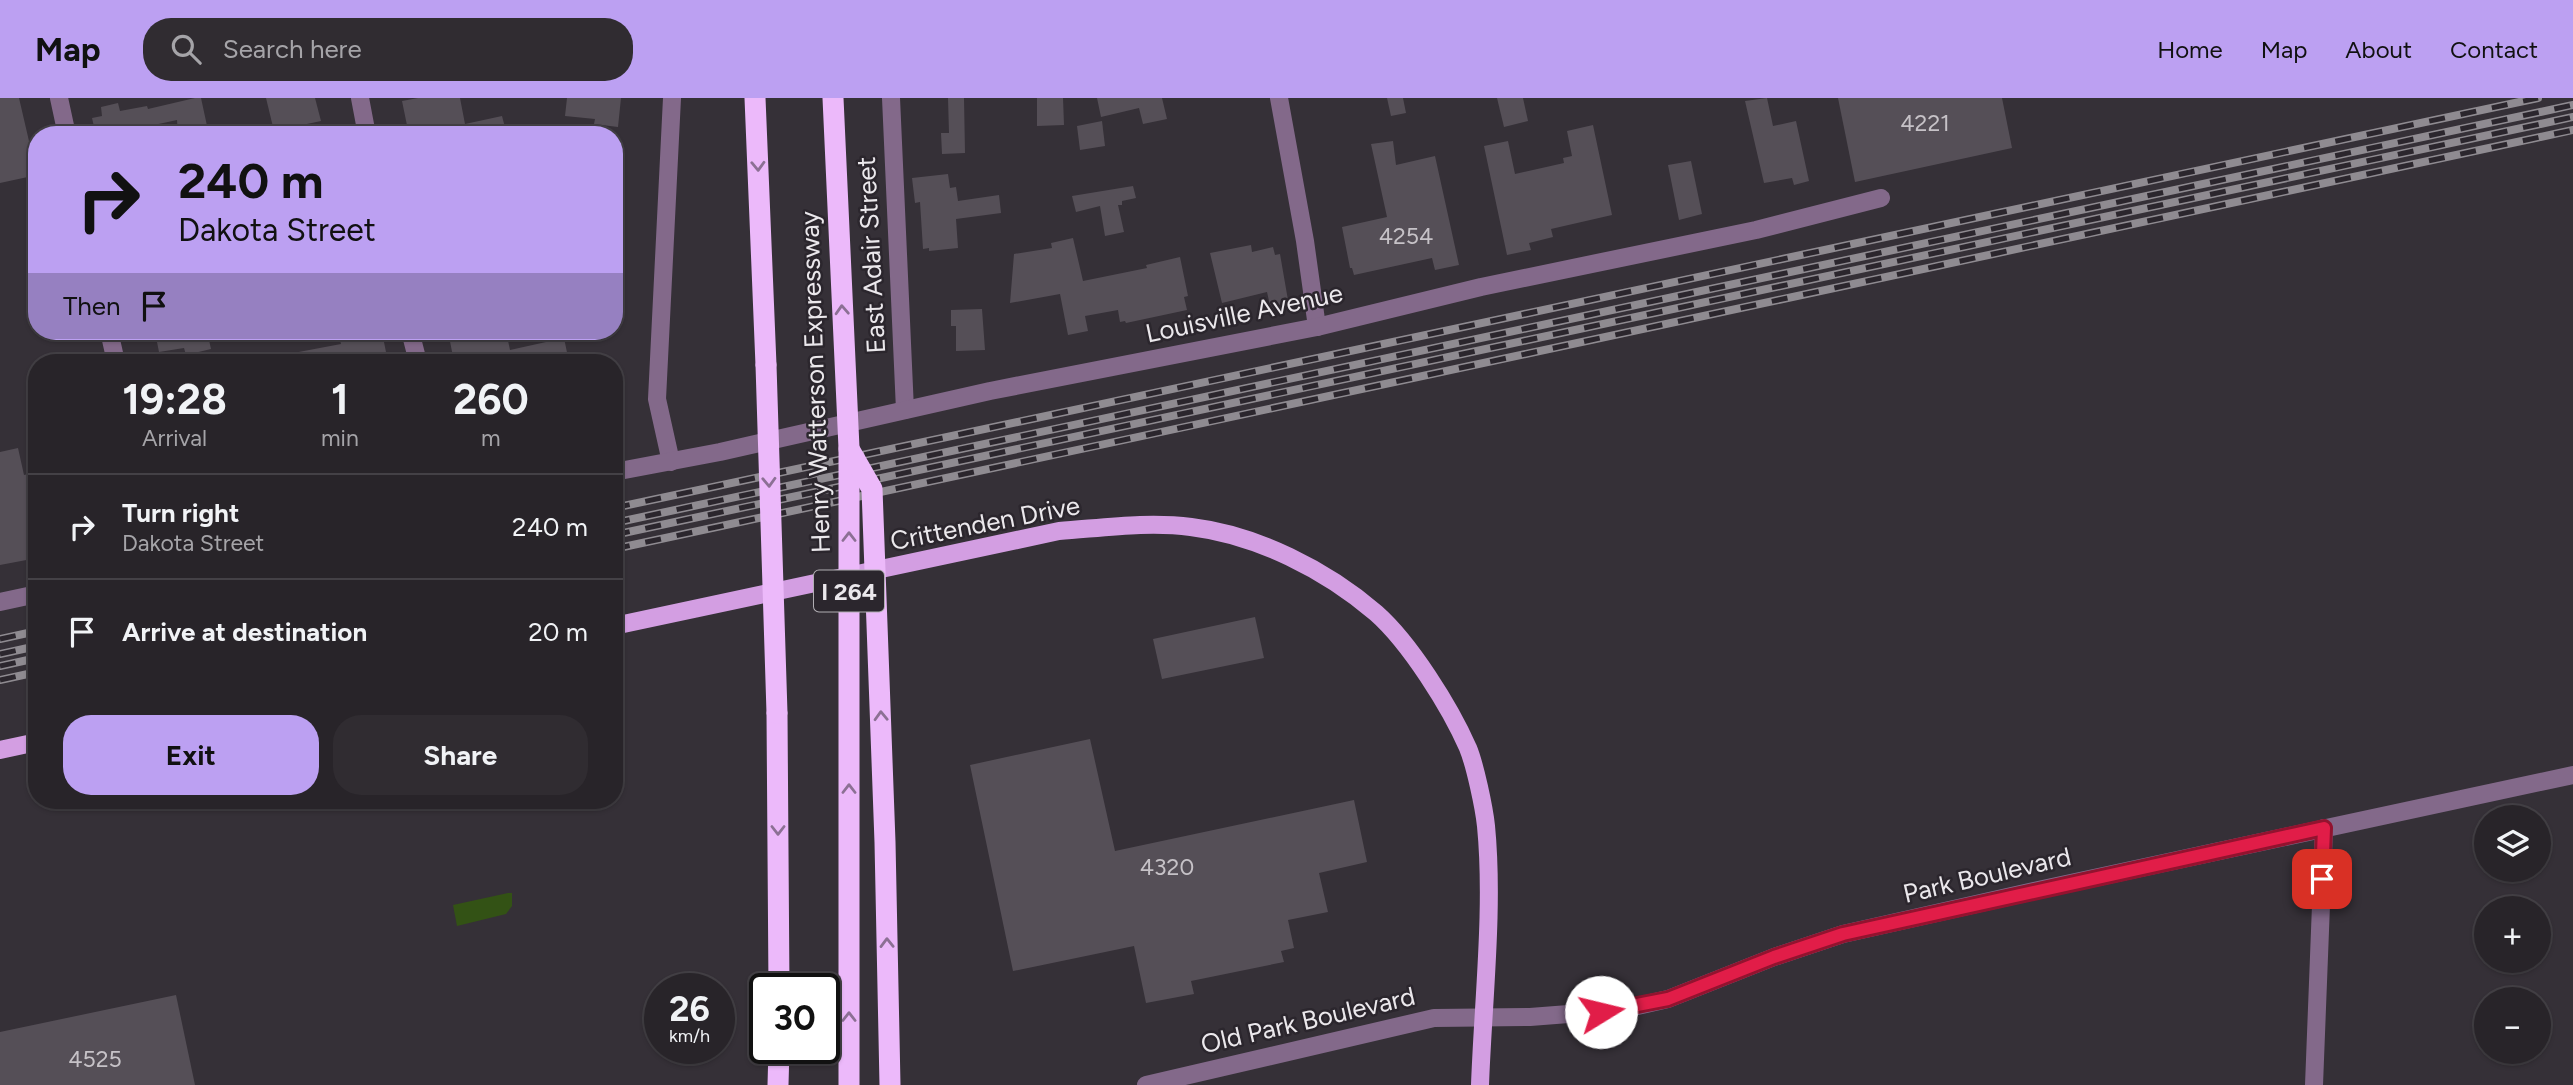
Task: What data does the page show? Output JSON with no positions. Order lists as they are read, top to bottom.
{
  "streets": {
    "highway": ["Henry Watterson Expressway", "I 264"],
    "main road": ["Crittenden Drive"],
    "street": [
      "East Adair Street",
      "Louisville Avenue",
      "Park Boulevard",
      "Old Park Boulevard"
    ]
  },
  "crossings": [
    ["East Adair Street", "Louisville Avenue"],
    ["Crittenden Drive", "Park Boulevard"],
    ["Crittenden Drive", "Old Park Boulevard"],
    ["Park Boulevard", "Old Park Boulevard"]
  ],
  "house_numbers": [
    "4221",
    "4254",
    "4320",
    "4525"
  ],
  "page": {
    "header": "Map",
    "search": "Search here",
    "nav": [
      "Home",
      "Map",
      "About",
      "Contact"
    ],
    "turn": ["240 m", "Dakota Street"],
    "then": "Then",
    "eta": [
      "19:28",
      "Arrival",
      "1",
      "min",
      "260",
      "m"
    ],
    "list": [
      {
        "name": "Turn right",
        "note": "Dakota Street",
        "value": "240 m"
      },
      {
        "name": "Arrive at destination",
        "value": "20 m"
      }
    ],
    "buttons": ["Exit", "Share"],
    "map_buttons": ["+", "−"],
    "speed": "26 km/h",
    "limit": "30"
  }
}
